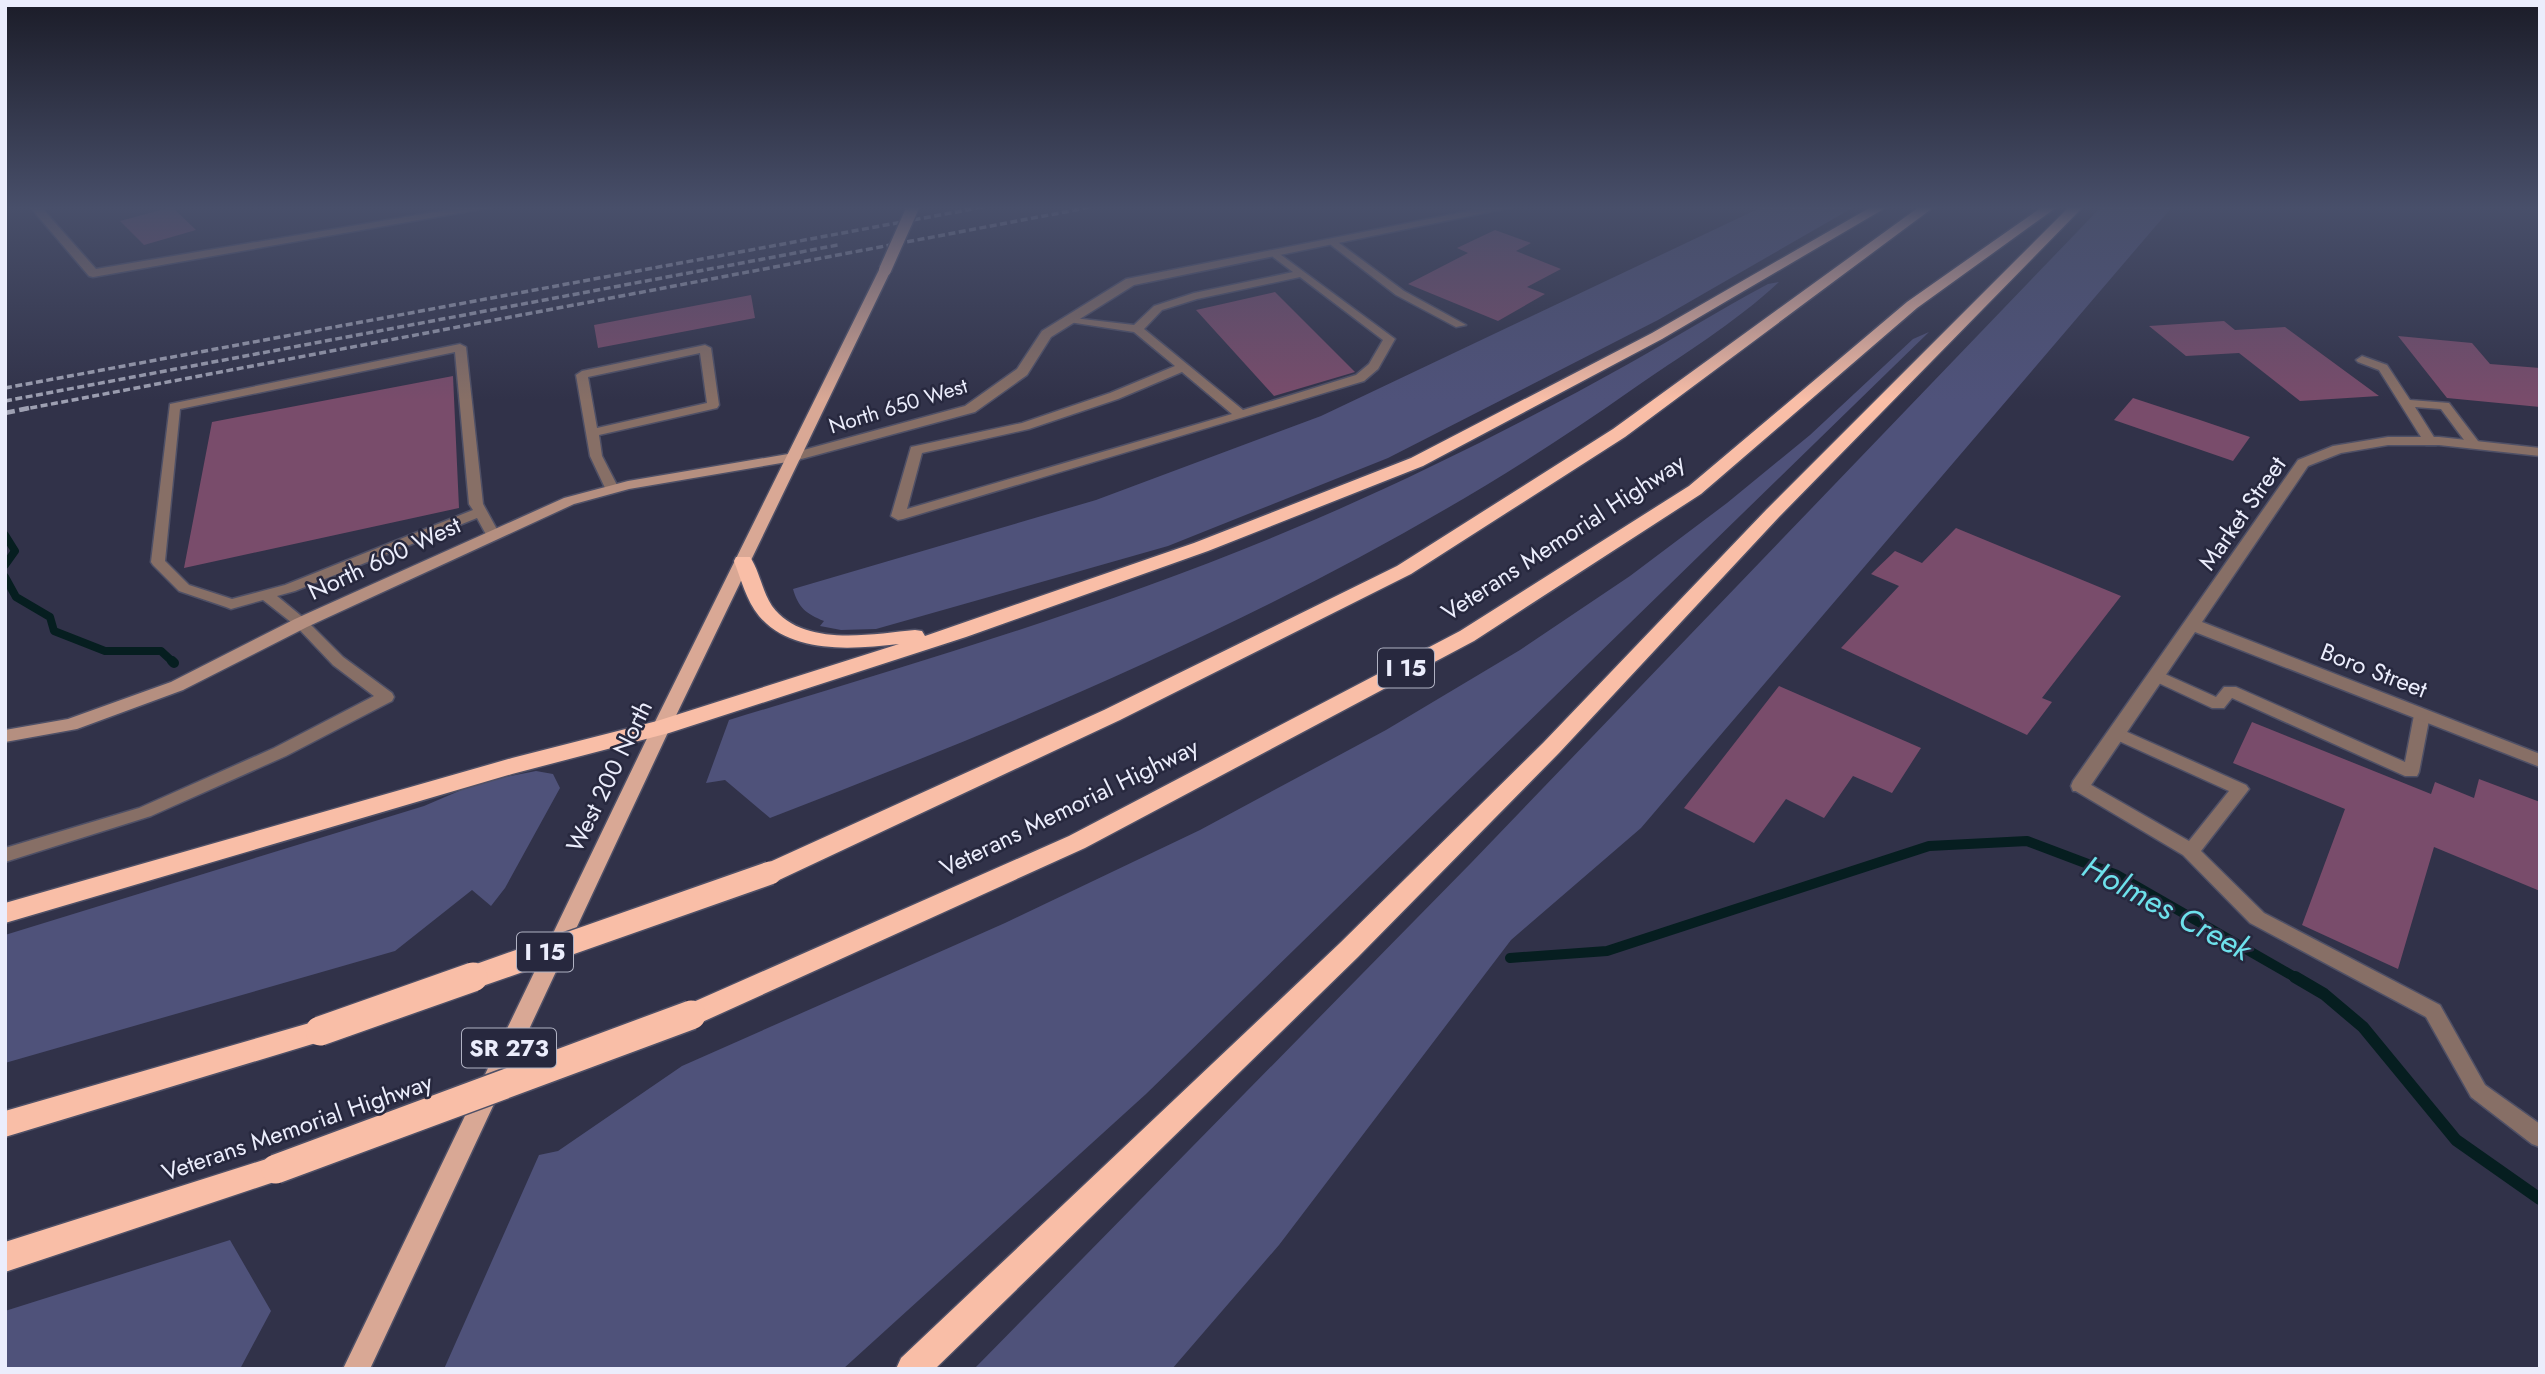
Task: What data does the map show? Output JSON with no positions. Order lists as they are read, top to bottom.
{
  "streets": {
    "highway": ["Veterans Memorial Highway", "I 15"],
    "main road": ["West 200 North", "SR 273"],
    "street": [
      "North 650 West",
      "Market Street",
      "North 600 West",
      "Boro Street"
    ]
  },
  "crossings": [
    ["North 650 West", "North 600 West"],
    ["North 650 West", "West 200 North"],
    ["Market Street", "Boro Street"],
    ["North 600 West", "West 200 North"]
  ],
  "water": ["Holmes Creek"]
}
